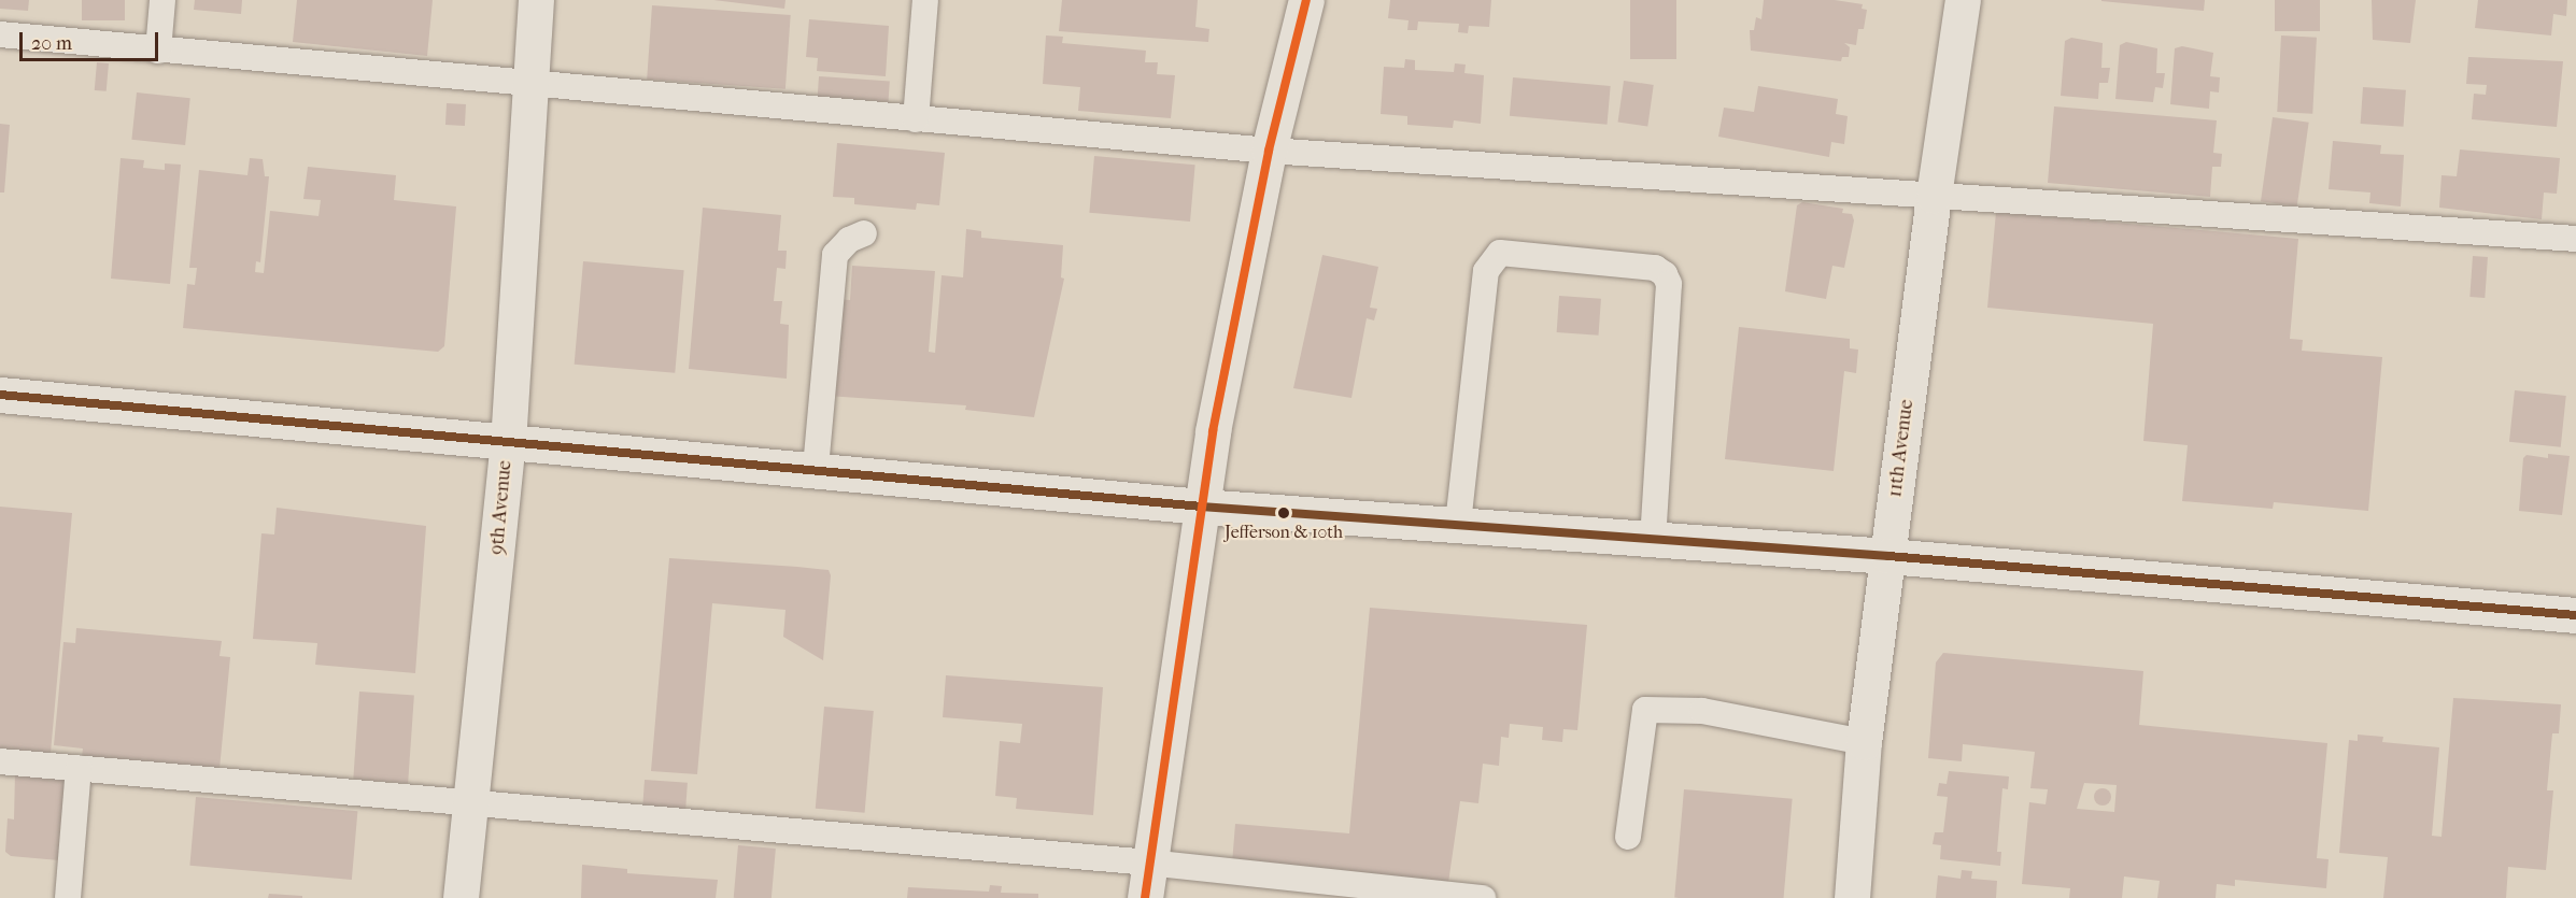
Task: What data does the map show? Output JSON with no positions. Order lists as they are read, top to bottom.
{
  "streets": {
    "street": ["11th Avenue", "9th Avenue"]
  },
  "places": ["Jefferson & 10th"],
  "scale_bar": "20 m"
}
